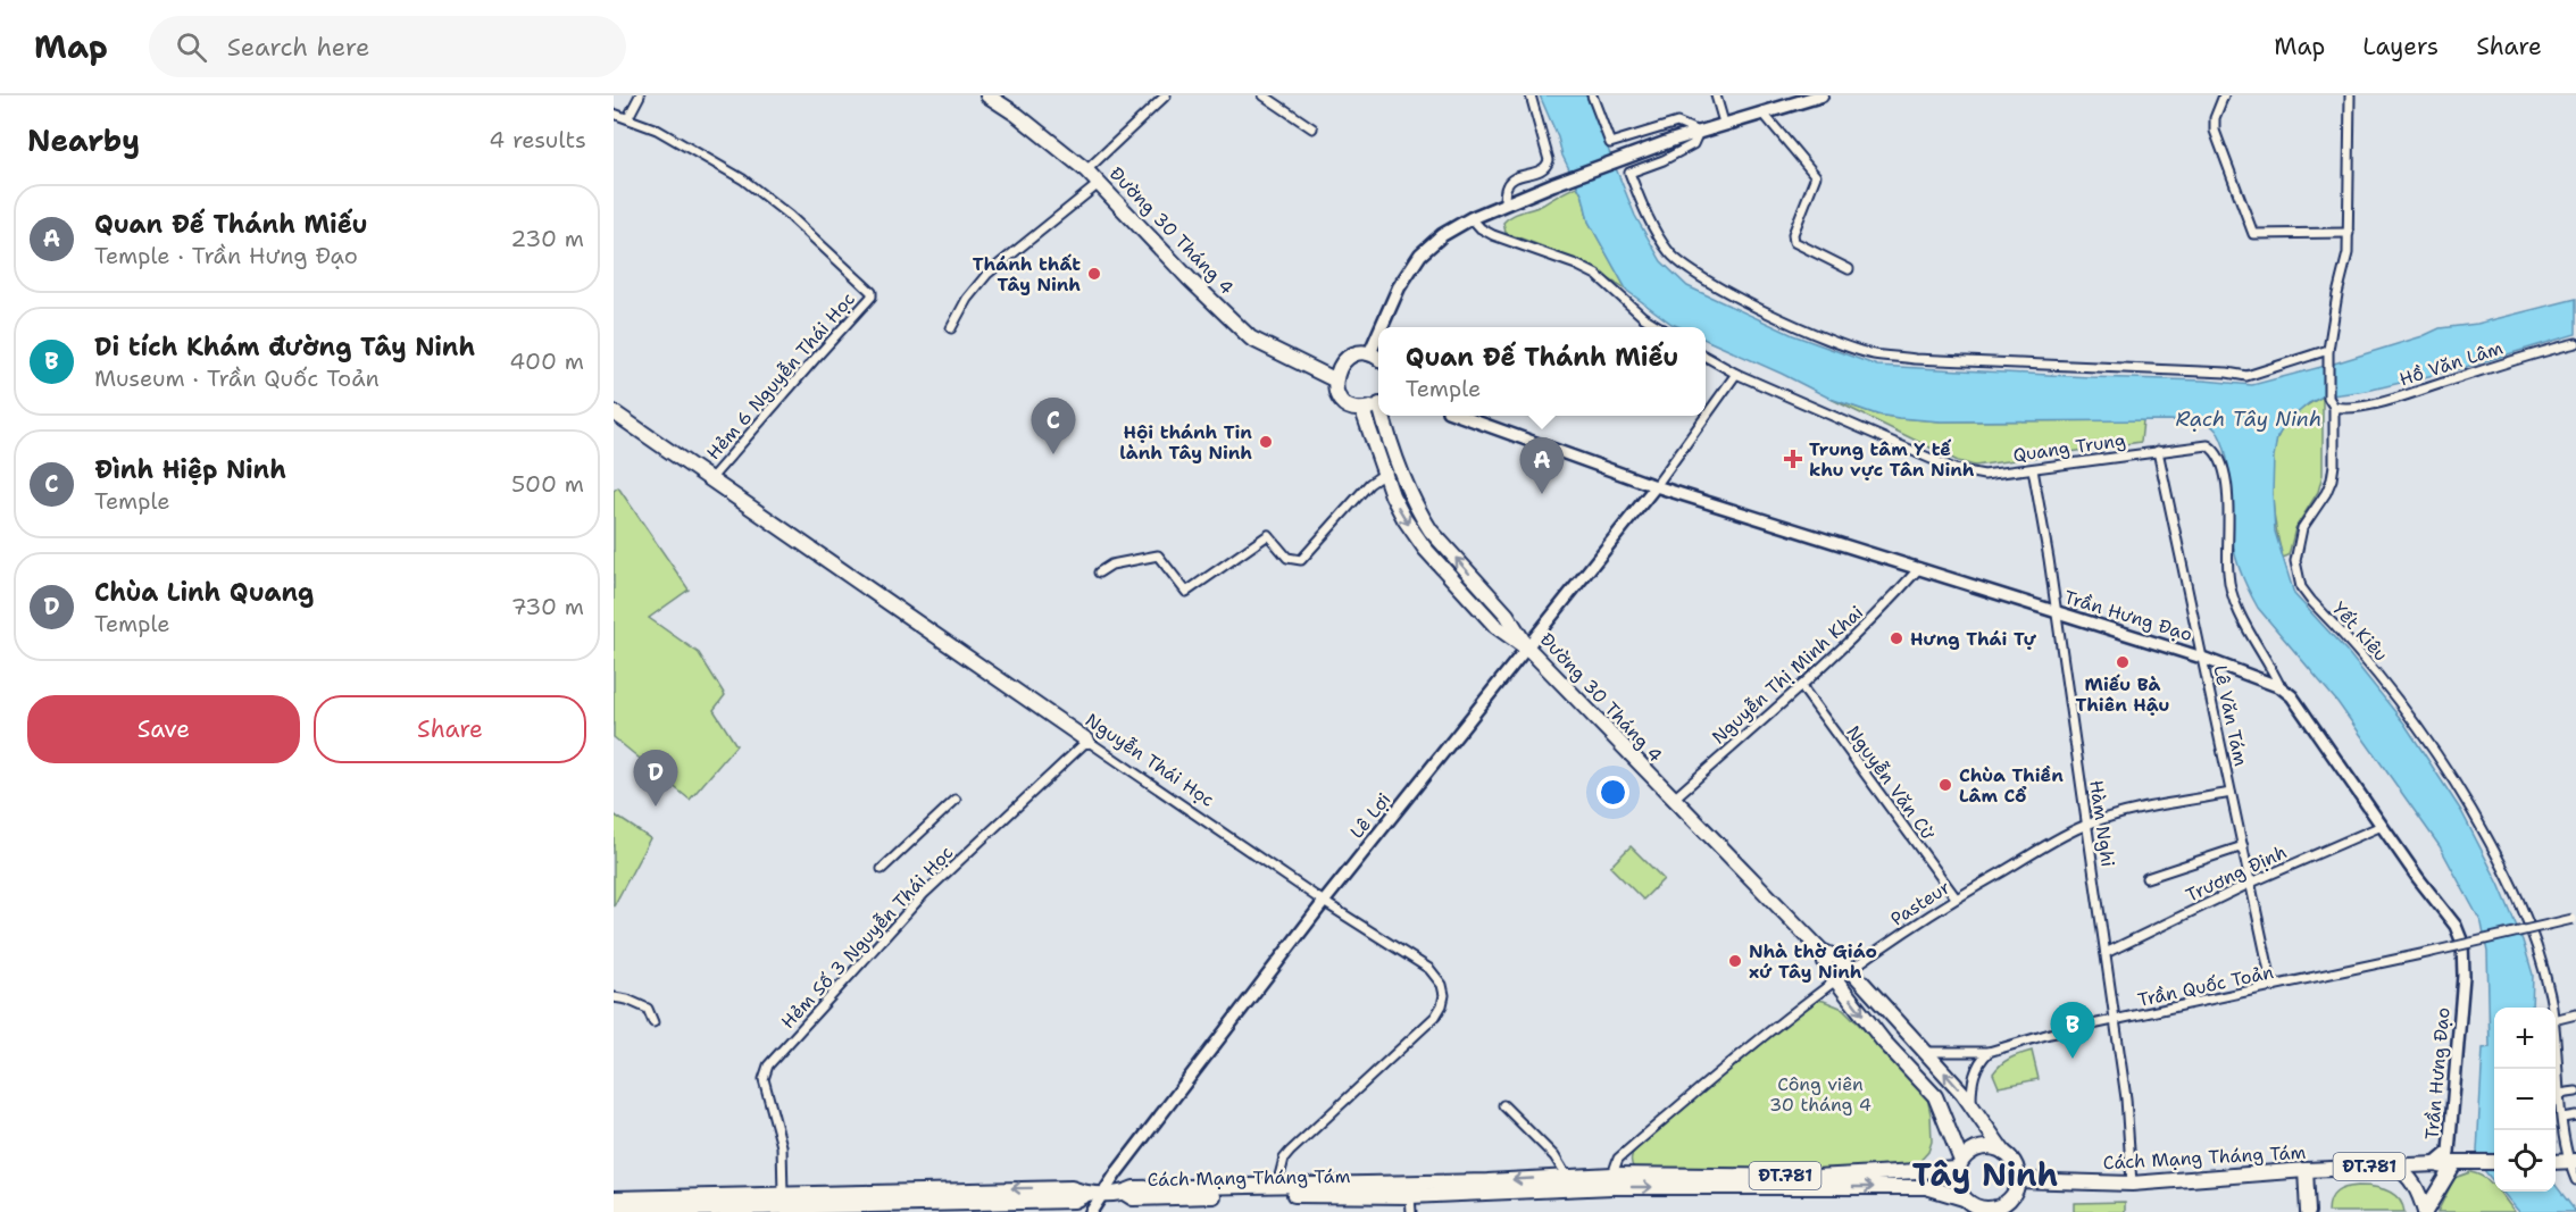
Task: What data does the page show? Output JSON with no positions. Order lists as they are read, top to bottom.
{
  "streets": {
    "main road": [
      "Đường 30 Tháng 4",
      "Trần Hưng Đạo",
      "Nguyễn Thái Học",
      "Cách Mạng Tháng Tám",
      "ĐT.781"
    ],
    "street": [
      "Hồ Văn Lâm",
      "Hẻm 6 Nguyễn Thái Học",
      "Quang Trung",
      "Yết Kiêu",
      "Nguyễn Thị Minh Khai",
      "Lê Văn Tám",
      "Nguyễn Văn Cừ",
      "Lê Lợi",
      "Hàm Nghi",
      "Trương Định",
      "Pasteur",
      "Hẻm Số 3 Nguyễn Thái Học",
      "Trần Quốc Toản"
    ]
  },
  "crossings": [
    ["Đường 30 Tháng 4", "Nguyễn Thị Minh Khai"],
    ["Đường 30 Tháng 4", "Lê Lợi"],
    ["Đường 30 Tháng 4", "Pasteur"],
    ["Đường 30 Tháng 4", "Trần Quốc Toản"],
    ["Đường 30 Tháng 4", "Cách Mạng Tháng Tám"],
    ["Hồ Văn Lâm", "Yết Kiêu"],
    ["Hẻm 6 Nguyễn Thái Học", "Nguyễn Thái Học"],
    ["Quang Trung", "Trần Hưng Đạo"],
    ["Quang Trung", "Lê Văn Tám"],
    ["Quang Trung", "Hàm Nghi"],
    ["Trần Hưng Đạo", "Nguyễn Thị Minh Khai"],
    ["Trần Hưng Đạo", "Lê Văn Tám"],
    ["Trần Hưng Đạo", "Lê Lợi"],
    ["Trần Hưng Đạo", "Hàm Nghi"],
    ["Trần Hưng Đạo", "Trương Định"],
    ["Trần Hưng Đạo", "Cách Mạng Tháng Tám"],
    ["Nguyễn Thị Minh Khai", "Nguyễn Văn Cừ"],
    ["Lê Văn Tám", "Trương Định"],
    ["Lê Văn Tám", "Pasteur"],
    ["Lê Văn Tám", "Trần Quốc Toản"],
    ["Nguyễn Thái Học", "Lê Lợi"],
    ["Nguyễn Thái Học", "Hẻm Số 3 Nguyễn Thái Học"],
    ["Nguyễn Thái Học", "Cách Mạng Tháng Tám"],
    ["Nguyễn Văn Cừ", "Pasteur"],
    ["Lê Lợi", "Cách Mạng Tháng Tám"],
    ["Hàm Nghi", "Trương Định"],
    ["Hàm Nghi", "Pasteur"],
    ["Hàm Nghi", "Trần Quốc Toản"],
    ["Hàm Nghi", "Cách Mạng Tháng Tám"],
    ["Pasteur", "Cách Mạng Tháng Tám"]
  ],
  "districts": ["Tây Ninh"],
  "water": ["Rạch Tây Ninh"],
  "parks": ["Công viên 30 tháng 4"],
  "places": {
    "other": [
      "Thánh thất Tây Ninh",
      "Hội thánh Tin lành Tây Ninh",
      "Hưng Thái Tự",
      "Miếu Bà Thiên Hậu",
      "Chùa Thiền Lâm Cổ",
      "Nhà thờ Giáo xứ Tây Ninh"
    ],
    "health": ["Trung tâm Y tế khu vực Tân Ninh"]
  },
  "page": {
    "header": "Map",
    "search": "Search here",
    "nav": ["Map", "Layers", "Share"],
    "heading": ["Nearby", "4 results"],
    "list": [
      {
        "mark": "A",
        "name": "Quan Đế Thánh Miếu",
        "note": "Temple · Trần Hưng Đạo",
        "value": "230 m"
      },
      {
        "mark": "B",
        "name": "Di tích Khám đường Tây Ninh",
        "note": "Museum · Trần Quốc Toản",
        "value": "400 m"
      },
      {
        "mark": "C",
        "name": "Đình Hiệp Ninh",
        "note": "Temple",
        "value": "500 m"
      },
      {
        "mark": "D",
        "name": "Chùa Linh Quang",
        "note": "Temple",
        "value": "730 m"
      }
    ],
    "popup": ["Quan Đế Thánh Miếu", "Temple"],
    "pins": [
      "C",
      "A",
      "D",
      "B"
    ],
    "buttons": ["Save", "Share"],
    "map_buttons": ["+", "−"]
  }
}
